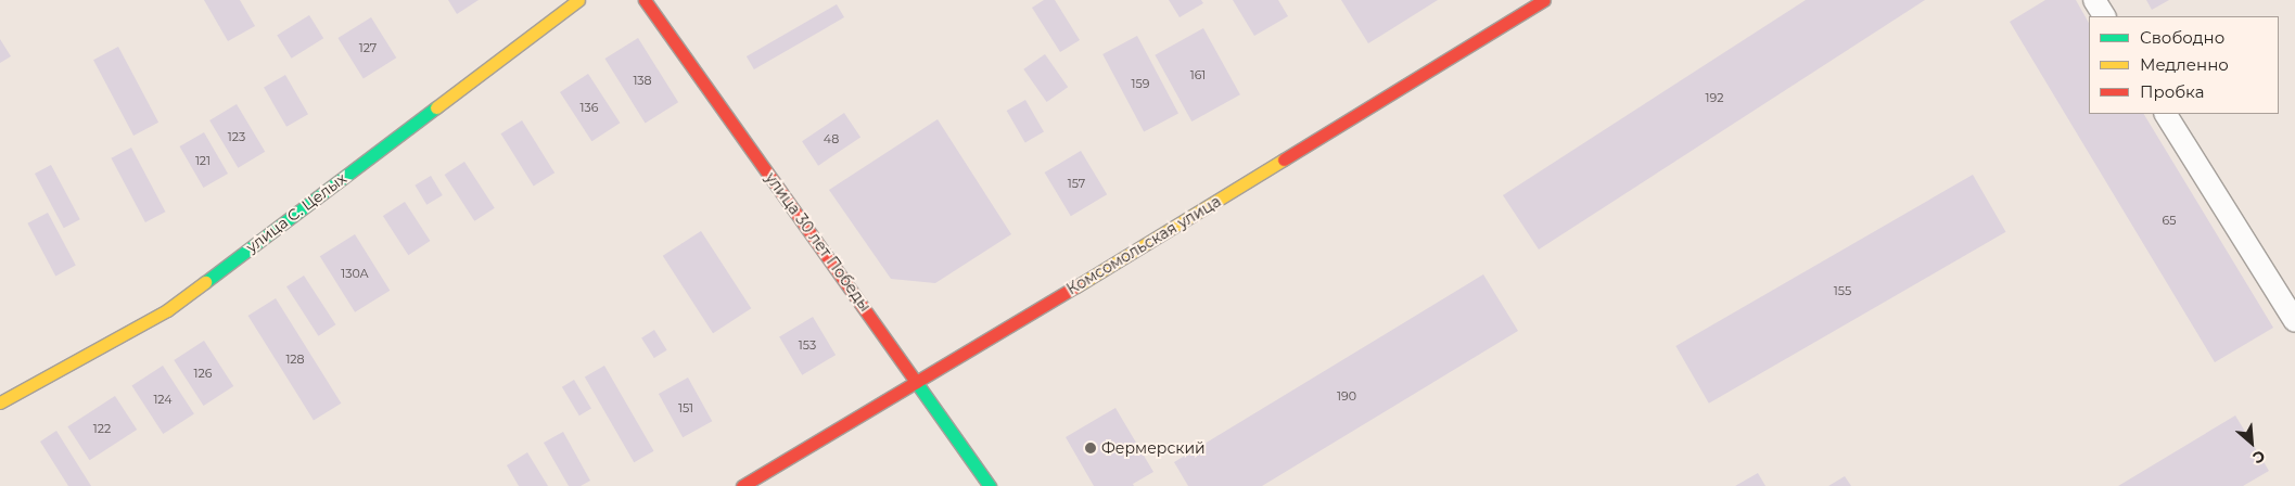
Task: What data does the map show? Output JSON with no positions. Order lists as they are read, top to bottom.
{
  "streets": {
    "street": ["улица С. Целых", "улица 30 лет Победы", "Комсомольская улица"]
  },
  "crossings": [
    ["улица 30 лет Победы", "Комсомольская улица"]
  ],
  "places": ["Фермерский"],
  "house_numbers": [
    "127",
    "161",
    "138",
    "159",
    "192",
    "136",
    "123",
    "48",
    "121",
    "157",
    "65",
    "130А",
    "155",
    "153",
    "128",
    "126",
    "190",
    "124",
    "151",
    "122"
  ],
  "legend": ["Свободно", "Медленно", "Пробка"],
  "north": "bottom right"
}
